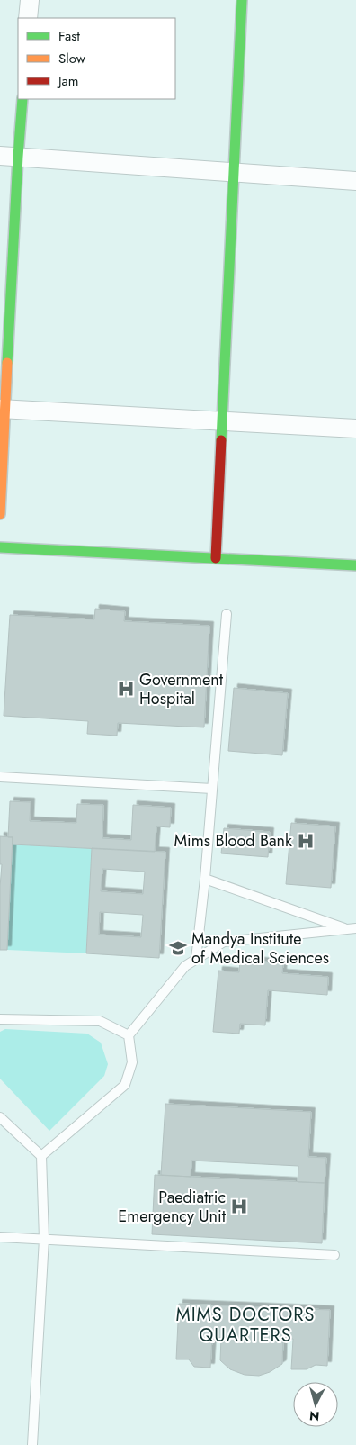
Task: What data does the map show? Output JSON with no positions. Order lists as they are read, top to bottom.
{
  "districts": ["MIMS DOCTORS QUARTERS"],
  "places": {
    "hospital": ["Government Hospital", "Mims Blood Bank", "Paediatric Emergency Unit"],
    "school or university": ["Mandya Institute of Medical Sciences"]
  },
  "legend": ["Fast", "Slow", "Jam"],
  "north": "bottom"
}
